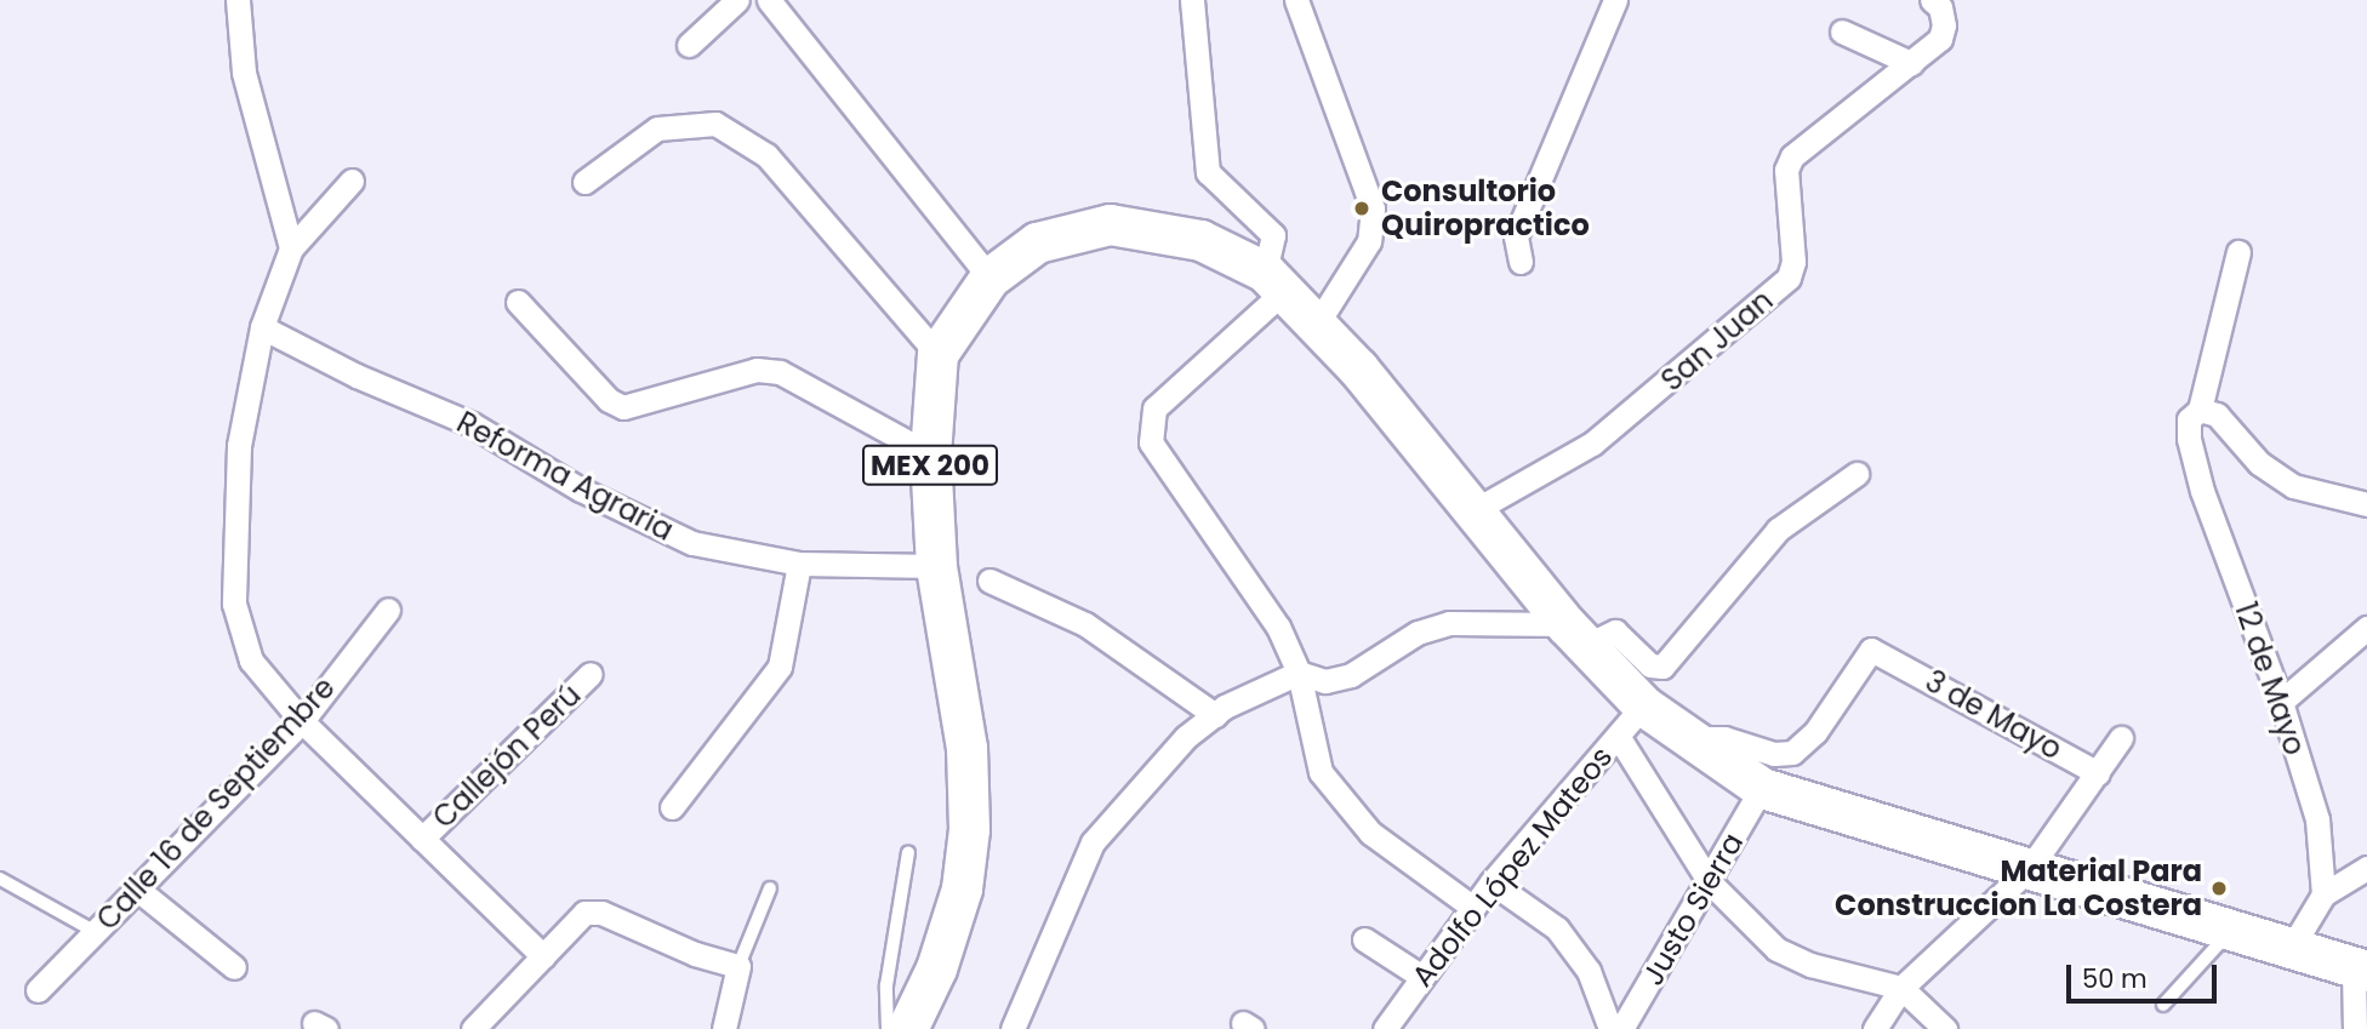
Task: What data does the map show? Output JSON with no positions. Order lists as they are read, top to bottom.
{
  "streets": {
    "highway": ["MEX 200"],
    "street": [
      "San Juan",
      "Reforma Agraria",
      "12 de Mayo",
      "3 de Mayo",
      "Callejón Perú",
      "Calle 16 de Septiembre",
      "Adolfo López Mateos",
      "Justo Sierra"
    ]
  },
  "crossings": [
    ["San Juan", "MEX 200"],
    ["MEX 200", "Reforma Agraria"],
    ["MEX 200", "3 de Mayo"],
    ["MEX 200", "Adolfo López Mateos"],
    ["MEX 200", "Justo Sierra"]
  ],
  "places": ["Consultorio Quiropractico", "Material Para Construccion La Costera"],
  "scale_bar": "50 m"
}
